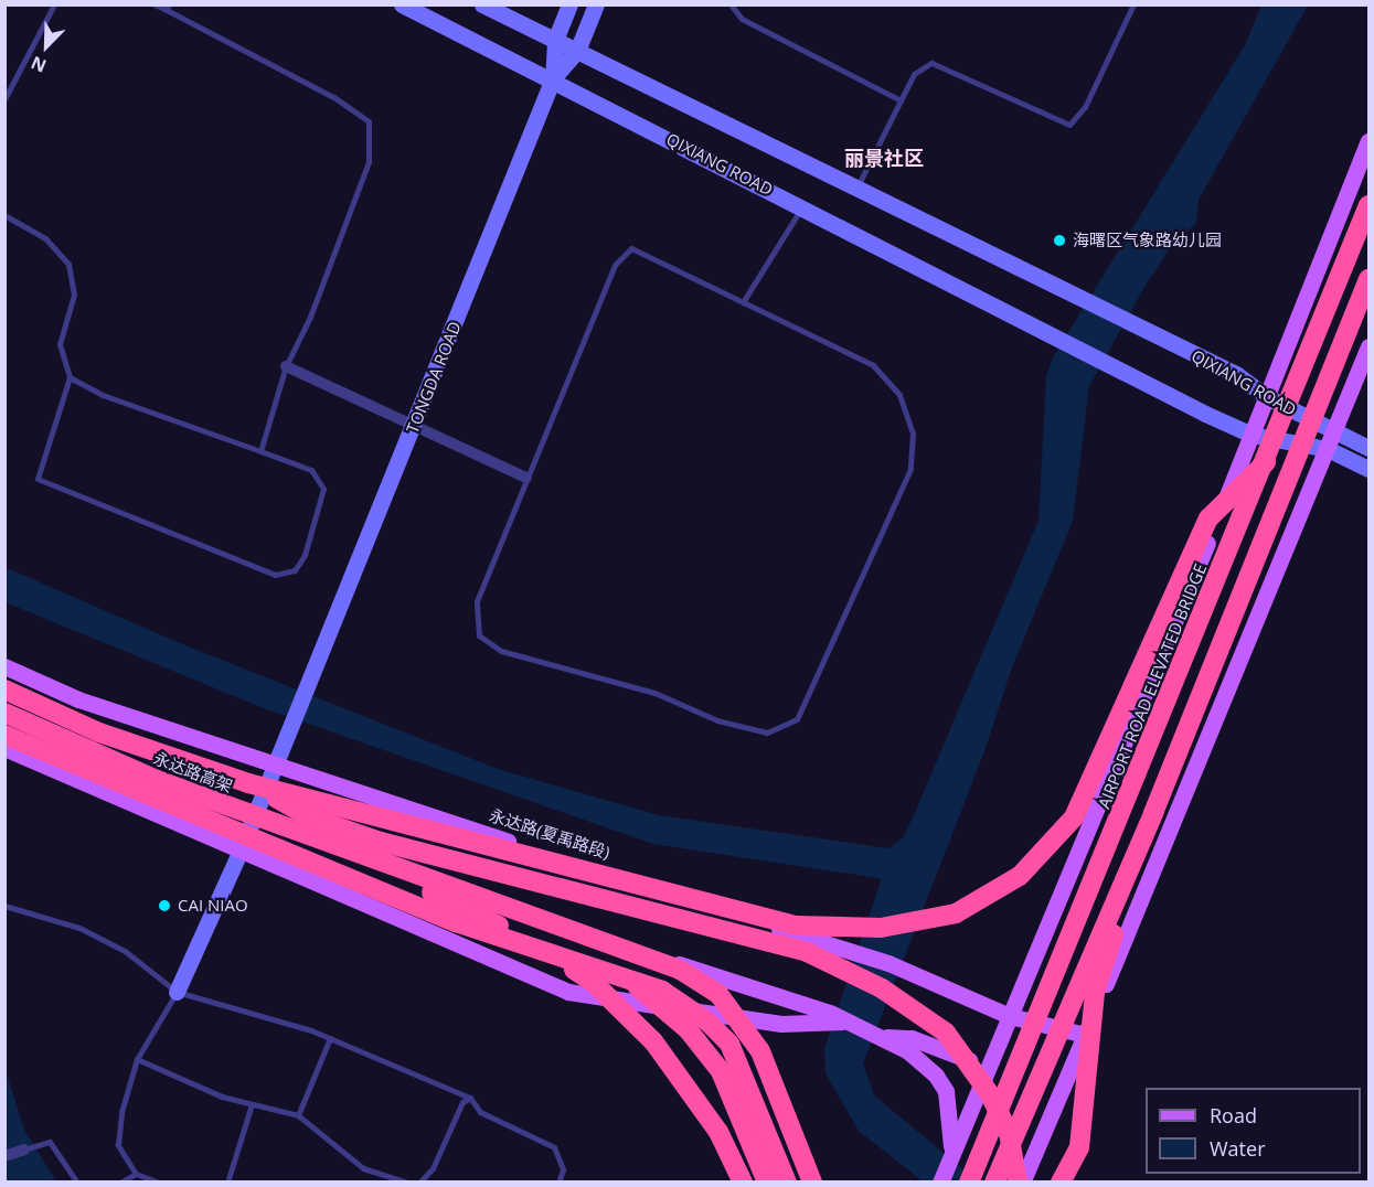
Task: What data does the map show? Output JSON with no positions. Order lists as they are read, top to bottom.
{
  "streets": {
    "highway": ["AIRPORT ROAD ELEVATED BRIDGE", "永达路高架"],
    "main road": ["永达路(夏禹路段)"],
    "street": ["QIXIANG ROAD", "TONGDA ROAD"]
  },
  "crossings": [
    ["QIXIANG ROAD", "TONGDA ROAD"],
    ["TONGDA ROAD", "永达路(夏禹路段)"]
  ],
  "districts": ["丽景社区"],
  "places": ["海曙区气象路幼儿园", "CAI NIAO"],
  "legend": ["Road", "Water"],
  "north": "bottom left"
}
